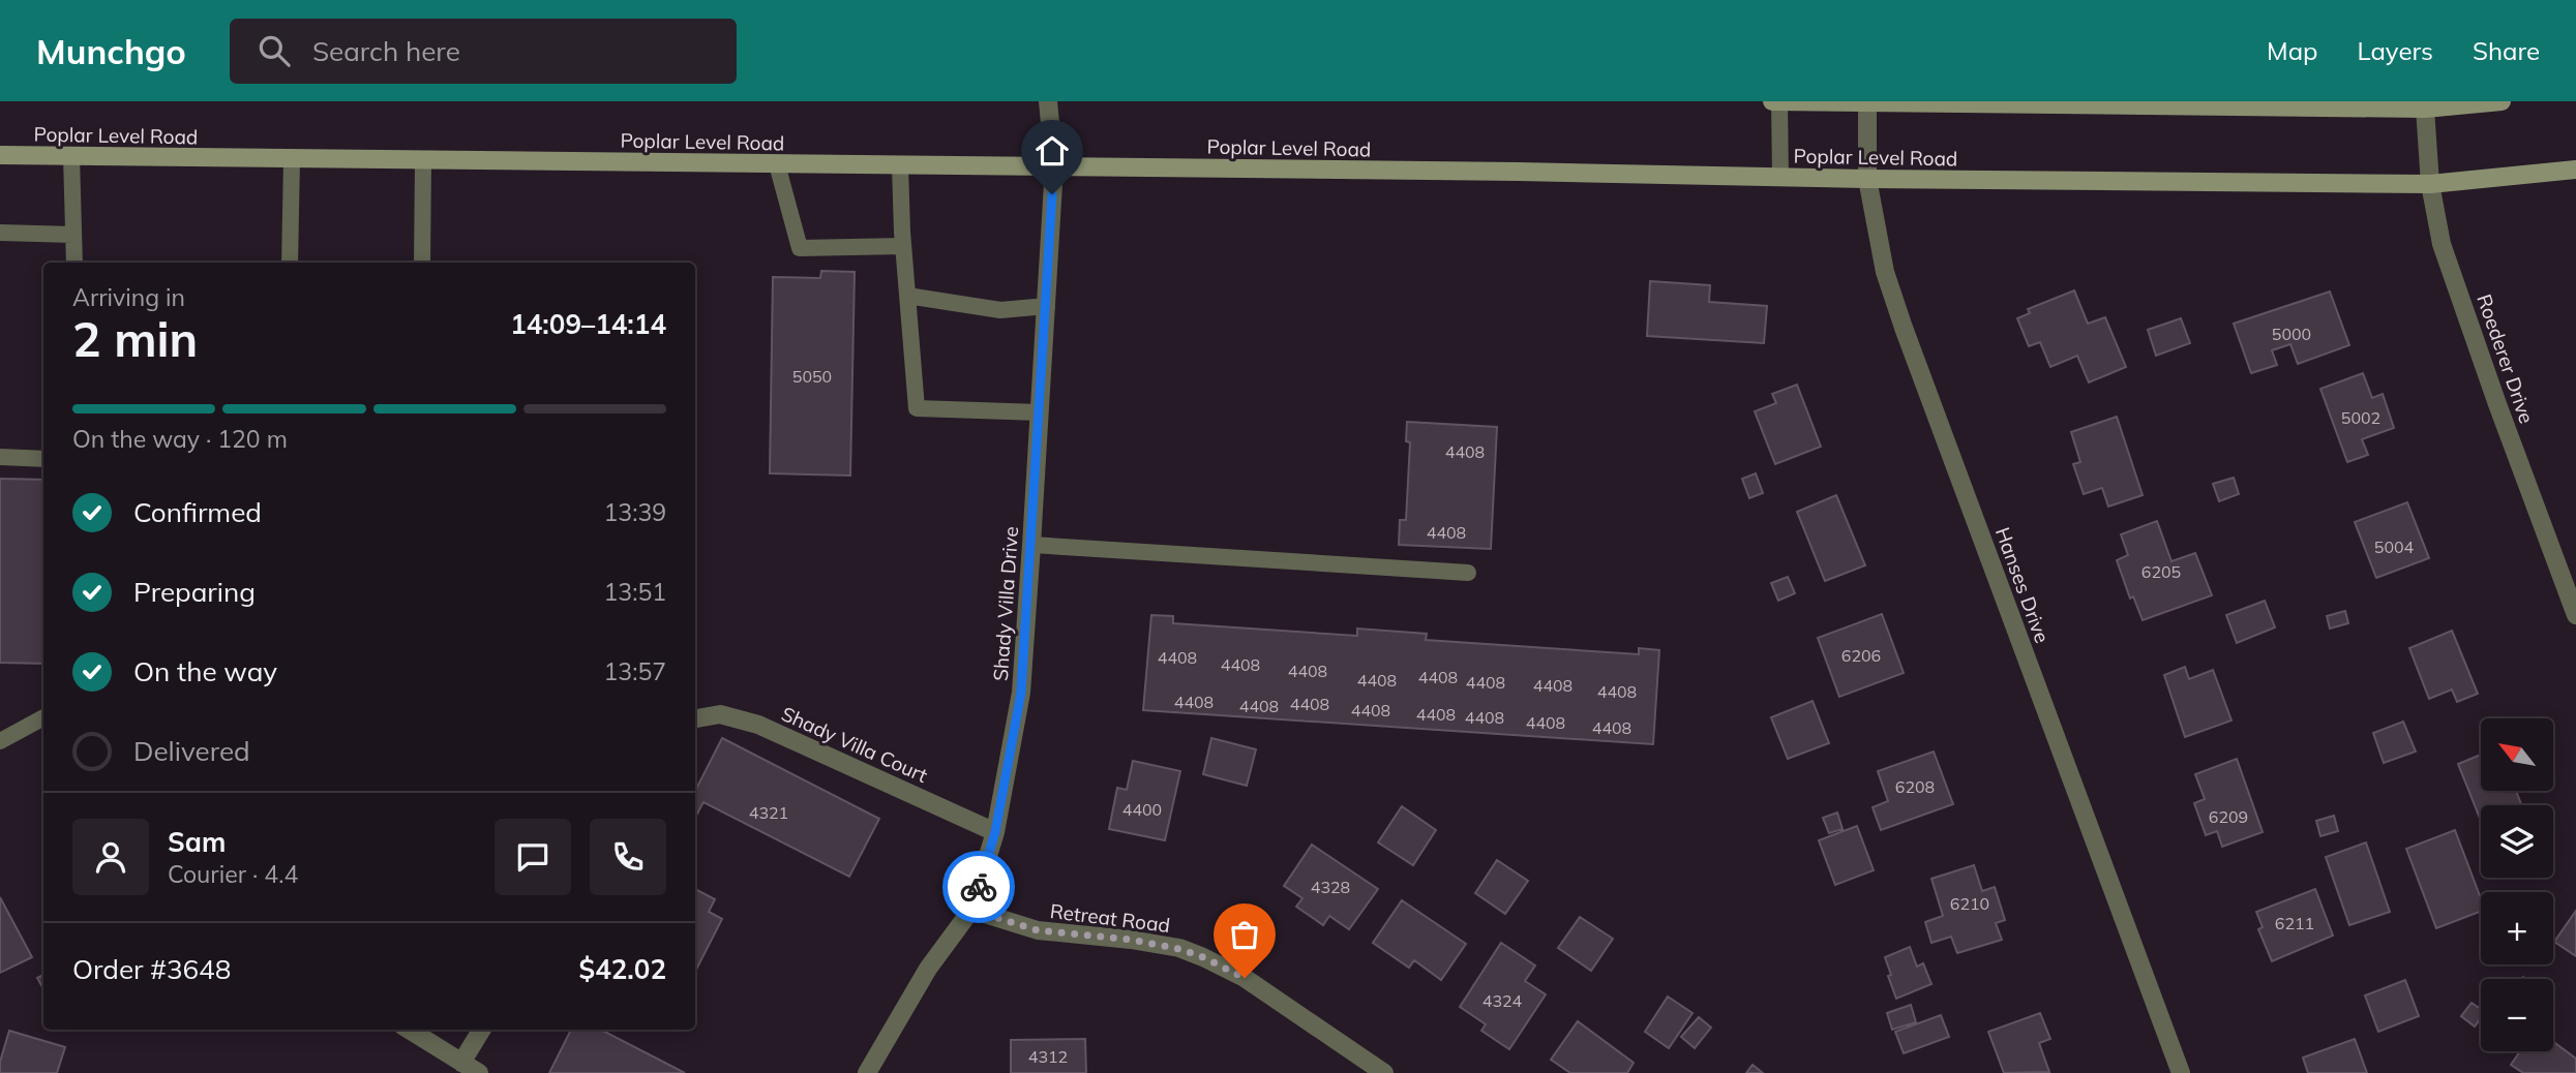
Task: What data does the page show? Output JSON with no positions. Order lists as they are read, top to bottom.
{
  "streets": {
    "main road": ["Poplar Level Road"],
    "street": [
      "Roederer Drive",
      "Hanses Drive",
      "Shady Villa Drive",
      "Shady Villa Court",
      "Retreat Road"
    ]
  },
  "crossings": [
    ["Poplar Level Road", "Roederer Drive"],
    ["Poplar Level Road", "Hanses Drive"],
    ["Poplar Level Road", "Shady Villa Drive"],
    ["Shady Villa Drive", "Shady Villa Court"],
    ["Shady Villa Drive", "Retreat Road"]
  ],
  "house_numbers": [
    "5000",
    "5050",
    "5002",
    "4408",
    "4408",
    "5004",
    "6205",
    "6206",
    "4408",
    "4408",
    "4408",
    "4408",
    "4408",
    "4408",
    "4408",
    "4408",
    "4408",
    "4408",
    "4408",
    "4408",
    "4408",
    "4408",
    "4408",
    "4408",
    "6208",
    "4400",
    "4321",
    "6209",
    "4328",
    "6210",
    "6211",
    "4324",
    "4312"
  ],
  "north": "top left",
  "page": {
    "header": "Munchgo",
    "search": "Search here",
    "nav": ["Map", "Layers", "Share"],
    "heading": ["2 min", "Arriving in", "14:09–14:14"],
    "panel": [
      "Sam",
      "Courier · 4.4",
      "Order #3648",
      "$42.02"
    ],
    "bar": "On the way · 120 m",
    "list": [
      ["Confirmed", "13:39"],
      ["Preparing", "13:51"],
      ["On the way", "13:57"],
      "Delivered"
    ],
    "map_buttons": ["+", "−"]
  }
}
